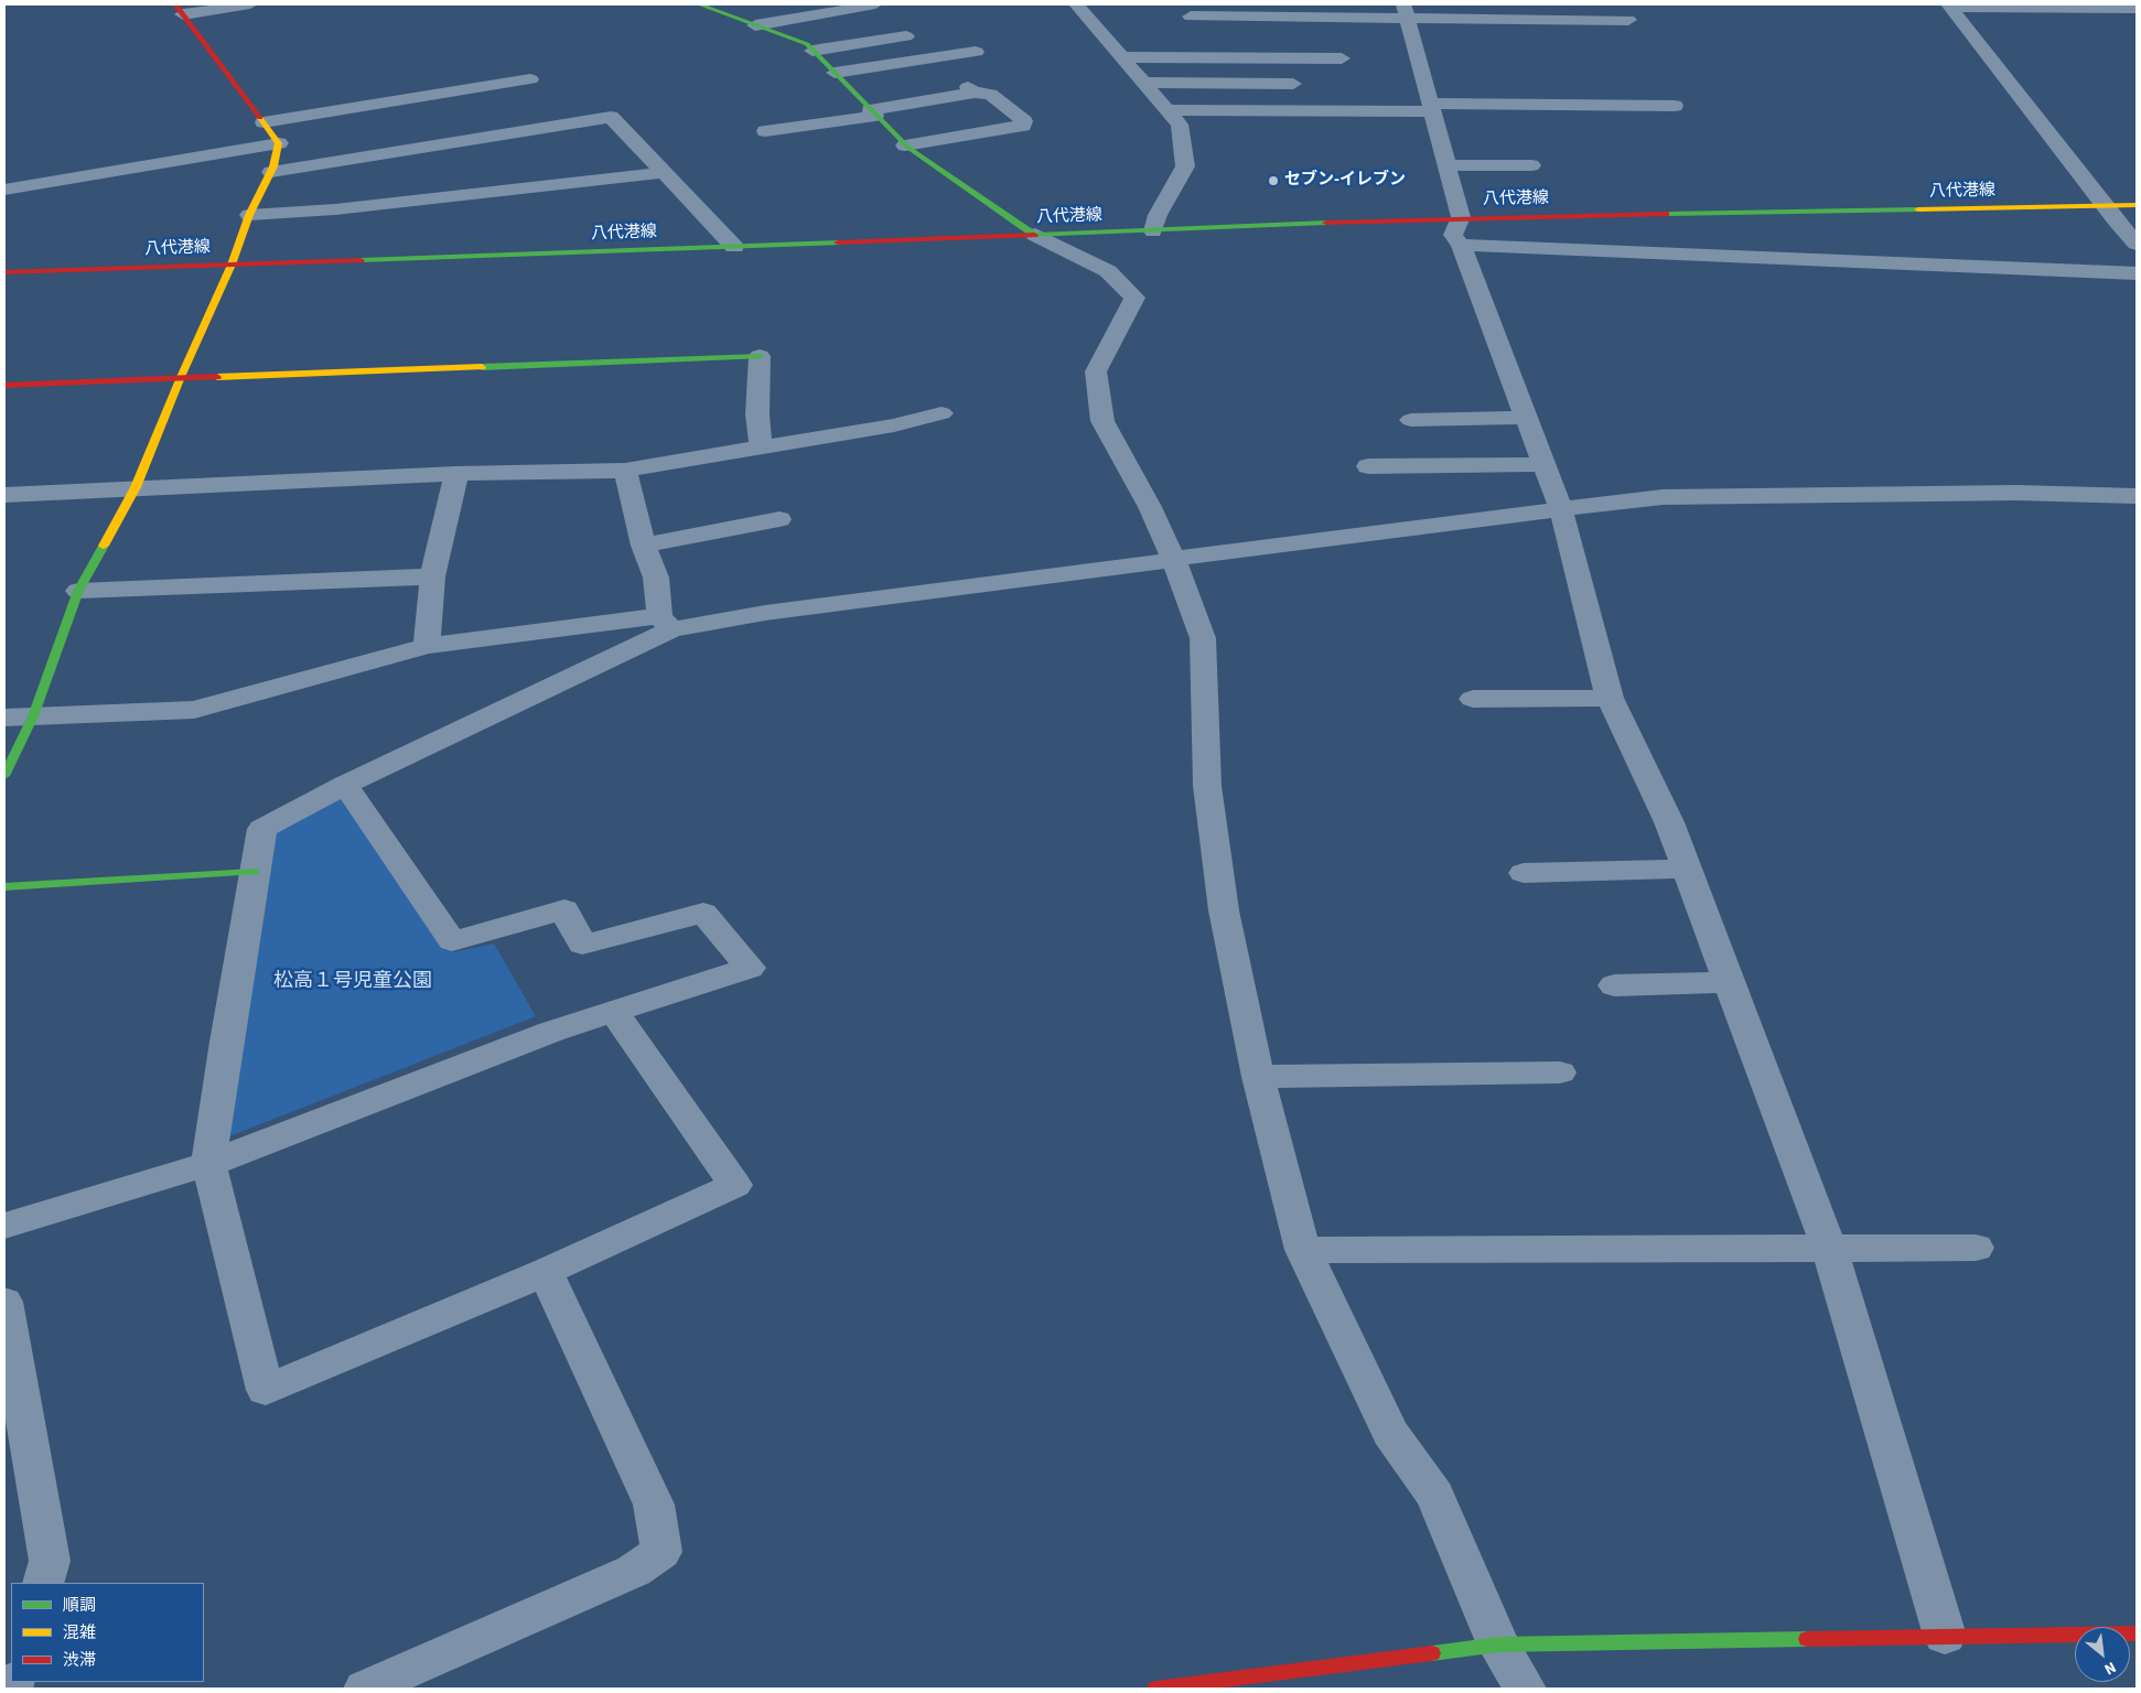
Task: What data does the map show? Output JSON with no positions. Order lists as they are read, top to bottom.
{
  "streets": {
    "street": ["八代港線"]
  },
  "parks": ["松高１号児童公園"],
  "places": ["セブン-イレブン"],
  "legend": ["順調", "混雑", "渋滞"],
  "north": "bottom right"
}
